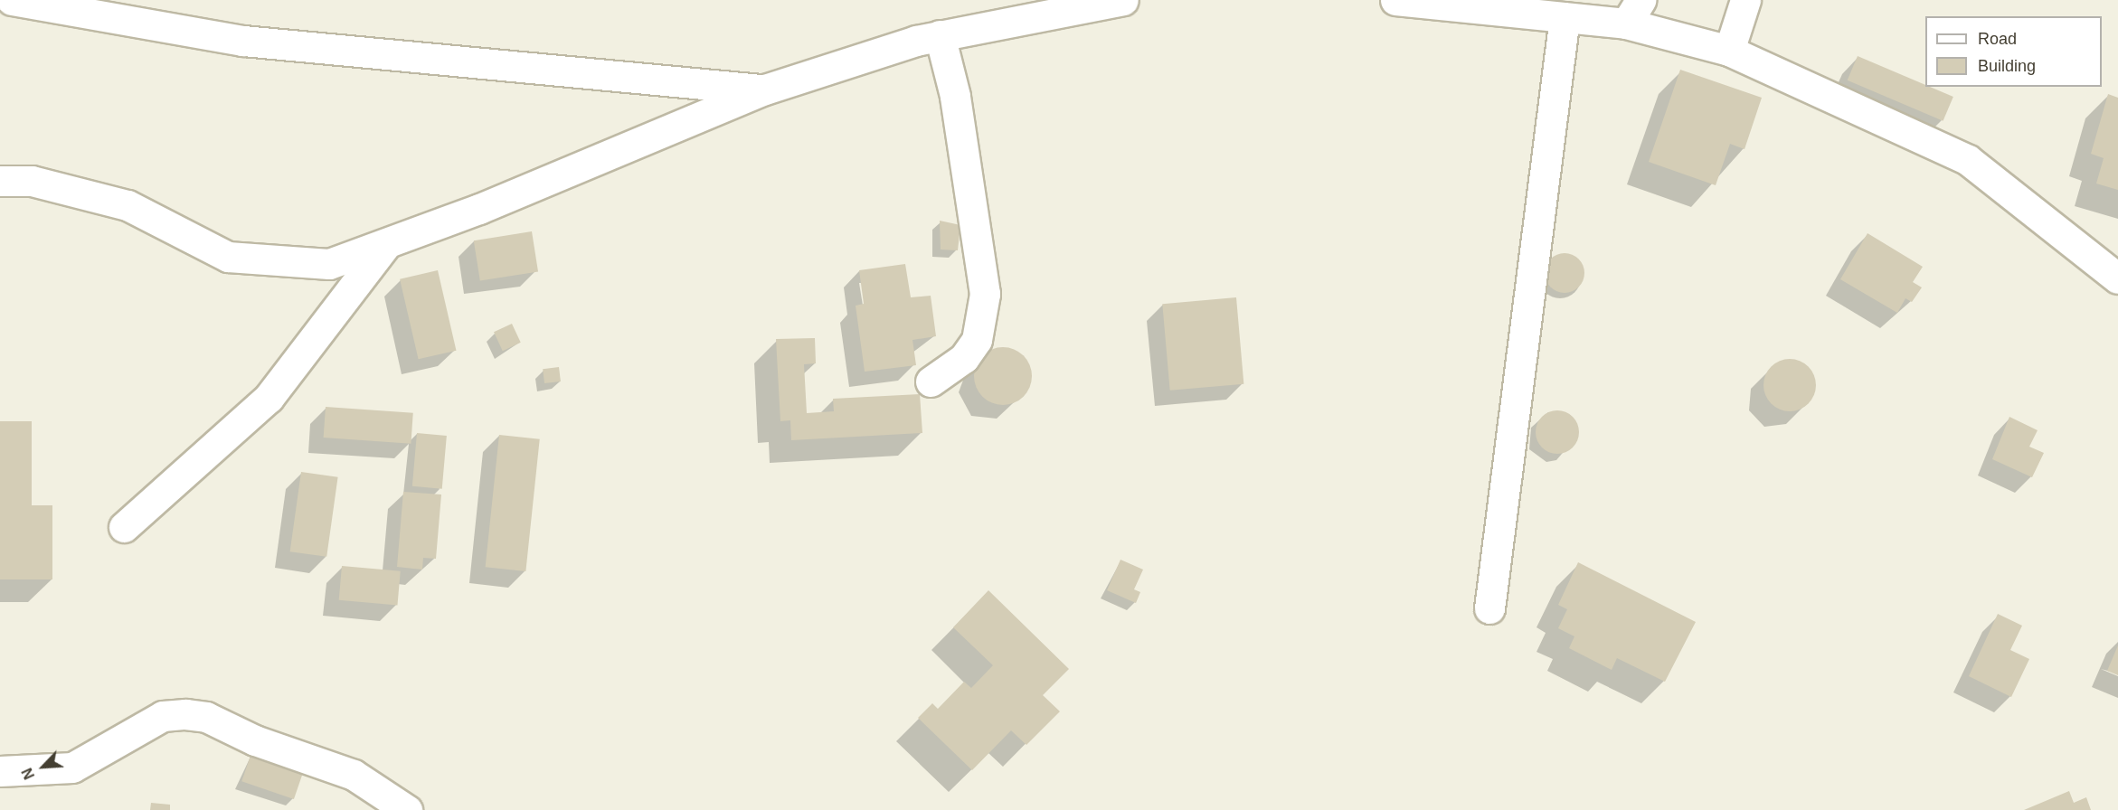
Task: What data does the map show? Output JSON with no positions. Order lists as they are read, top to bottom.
{
  "legend": ["Road", "Building"],
  "north": "bottom left"
}
